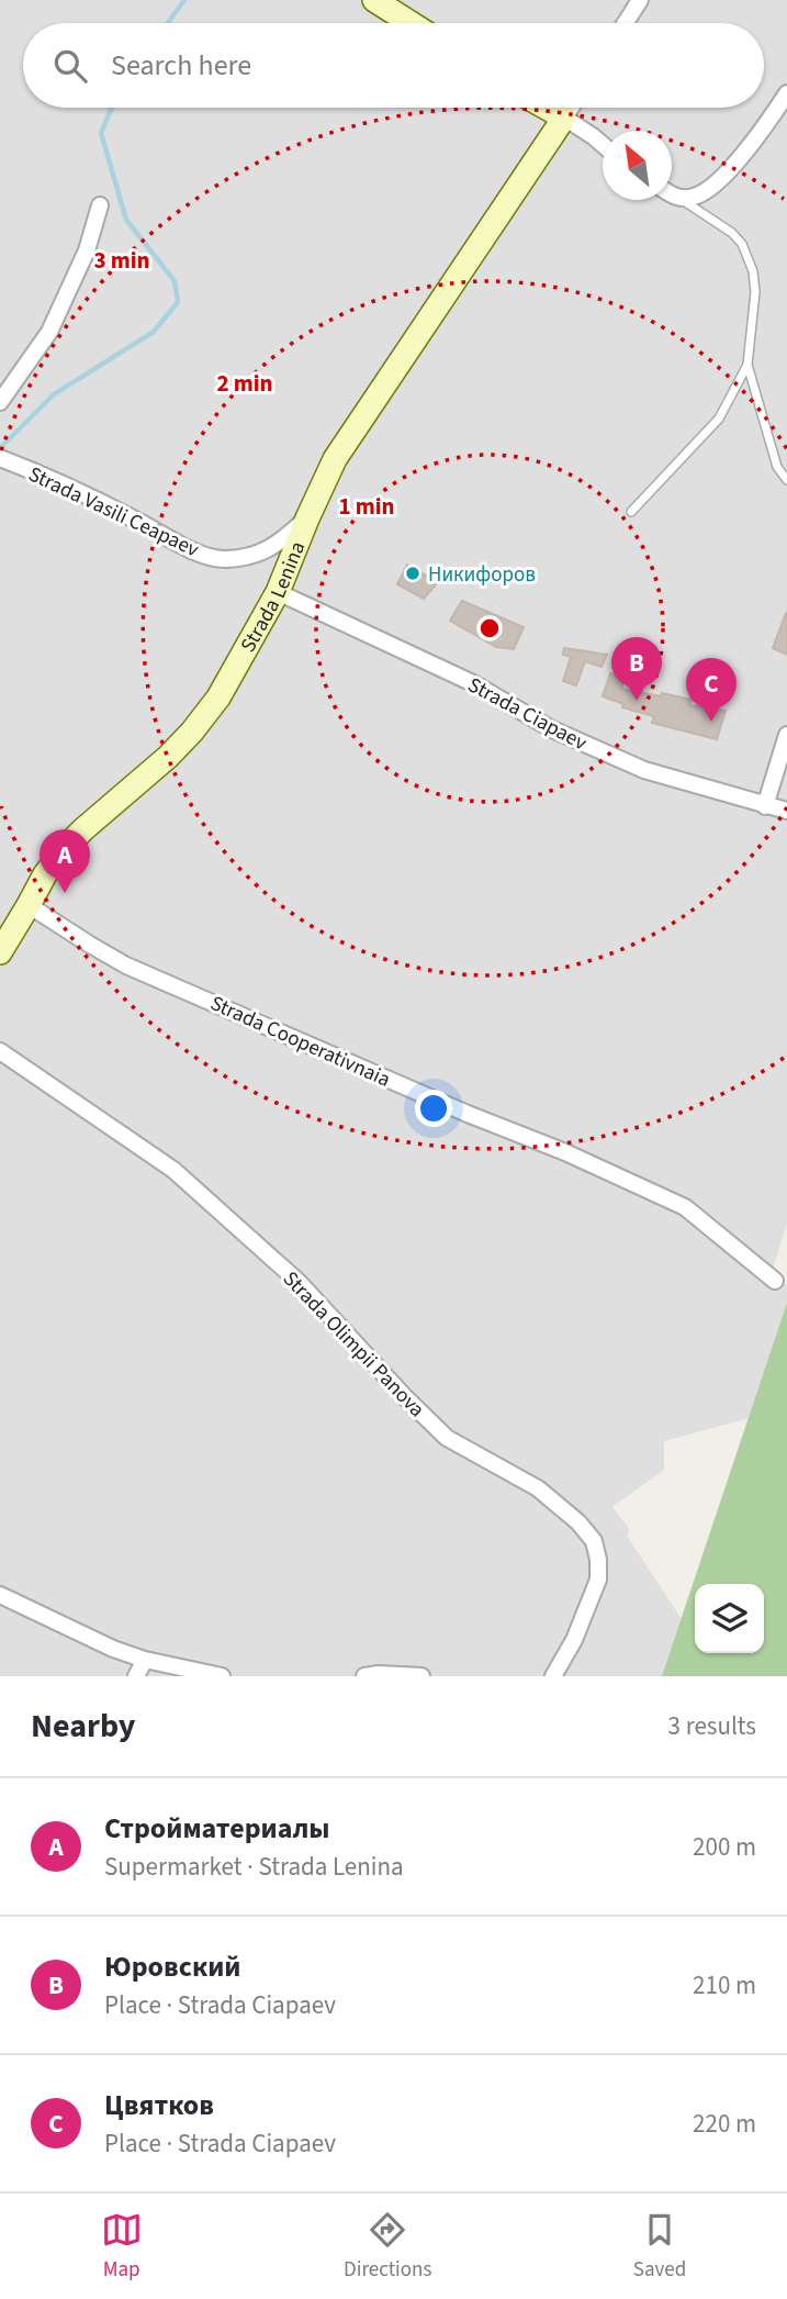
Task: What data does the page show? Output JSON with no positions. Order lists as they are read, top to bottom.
{
  "streets": {
    "street": [
      "Strada Vasili Ceapaev",
      "Strada Lenina",
      "Strada Ciapaev",
      "Strada Cooperativnaia",
      "Strada Olimpii Panova"
    ]
  },
  "crossings": [
    ["Strada Vasili Ceapaev", "Strada Lenina"],
    ["Strada Lenina", "Strada Ciapaev"],
    ["Strada Lenina", "Strada Cooperativnaia"]
  ],
  "places": ["Никифоров"],
  "north": "top left",
  "page": {
    "search": "Search here",
    "pins": ["B", "C", "A"],
    "heading": ["Nearby", "3 results"],
    "list": [
      {
        "mark": "A",
        "name": "Стройматериалы",
        "note": "Supermarket · Strada Lenina",
        "value": "200 m"
      },
      {
        "mark": "B",
        "name": "Юровский",
        "note": "Place · Strada Ciapaev",
        "value": "210 m"
      },
      {
        "mark": "C",
        "name": "Цвятков",
        "note": "Place · Strada Ciapaev",
        "value": "220 m"
      }
    ],
    "nav": ["Map", "Directions", "Saved"]
  },
  "rings": ["3 min", "2 min", "1 min"]
}
